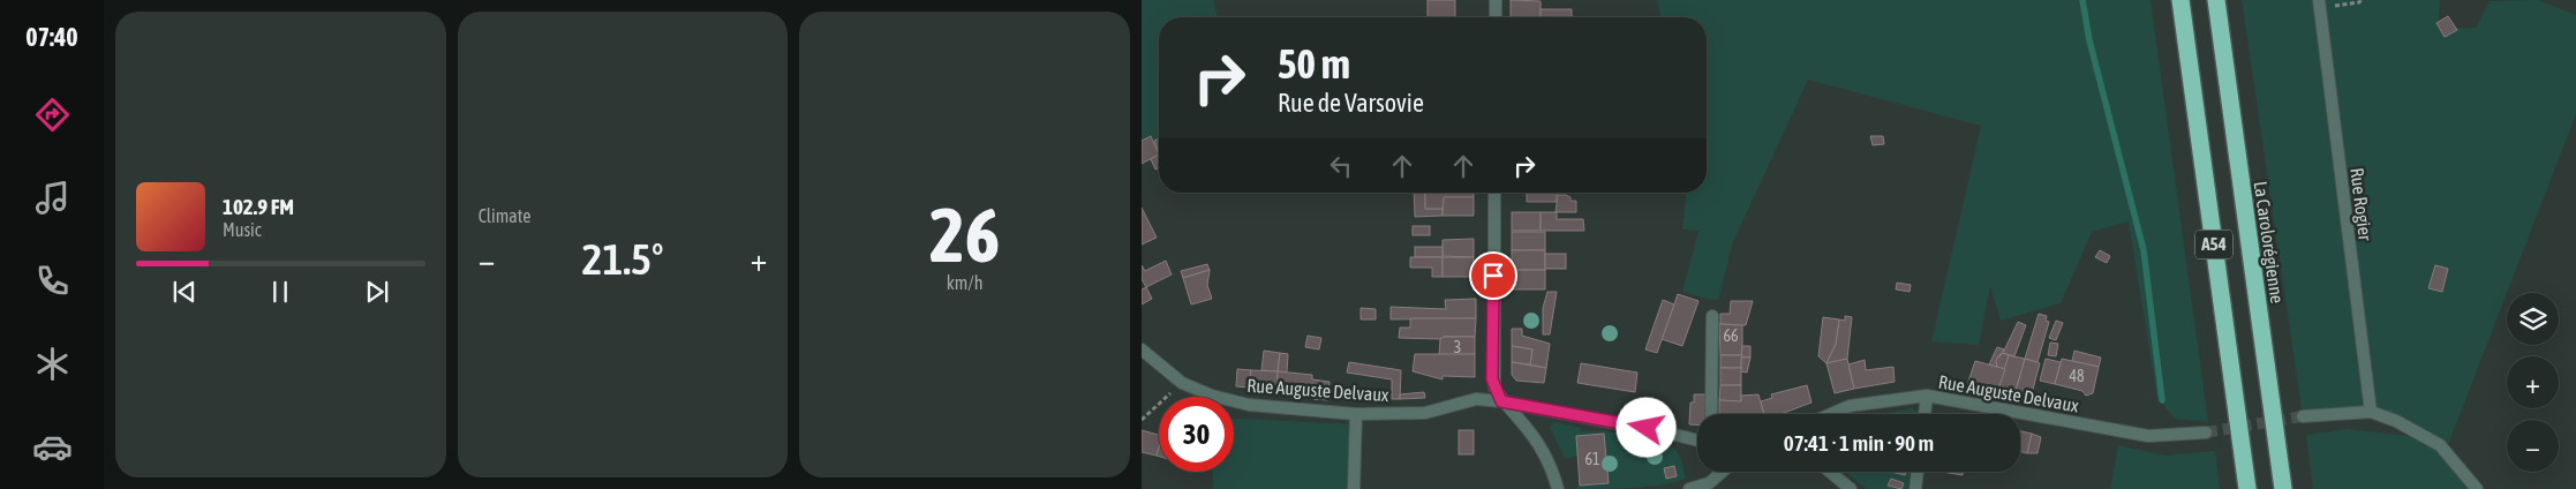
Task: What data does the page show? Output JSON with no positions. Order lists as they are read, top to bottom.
{
  "streets": {
    "highway": ["La Carolorégienne", "A54"],
    "street": ["Rue Rogier", "Rue Auguste Delvaux"]
  },
  "house_numbers": [
    "66",
    "3",
    "48",
    "61"
  ],
  "page": {
    "tabs": "07:40",
    "tile": [
      "Climate",
      ["26", "km/h"]
    ],
    "turn": ["50 m", "Rue de Varsovie"],
    "song": ["102.9 FM", "Music"],
    "heat": ["−", "21.5°", "+"],
    "map_buttons": ["+", "−"],
    "limit": "30",
    "trip": "07:41 · 1 min · 90 m"
  }
}
